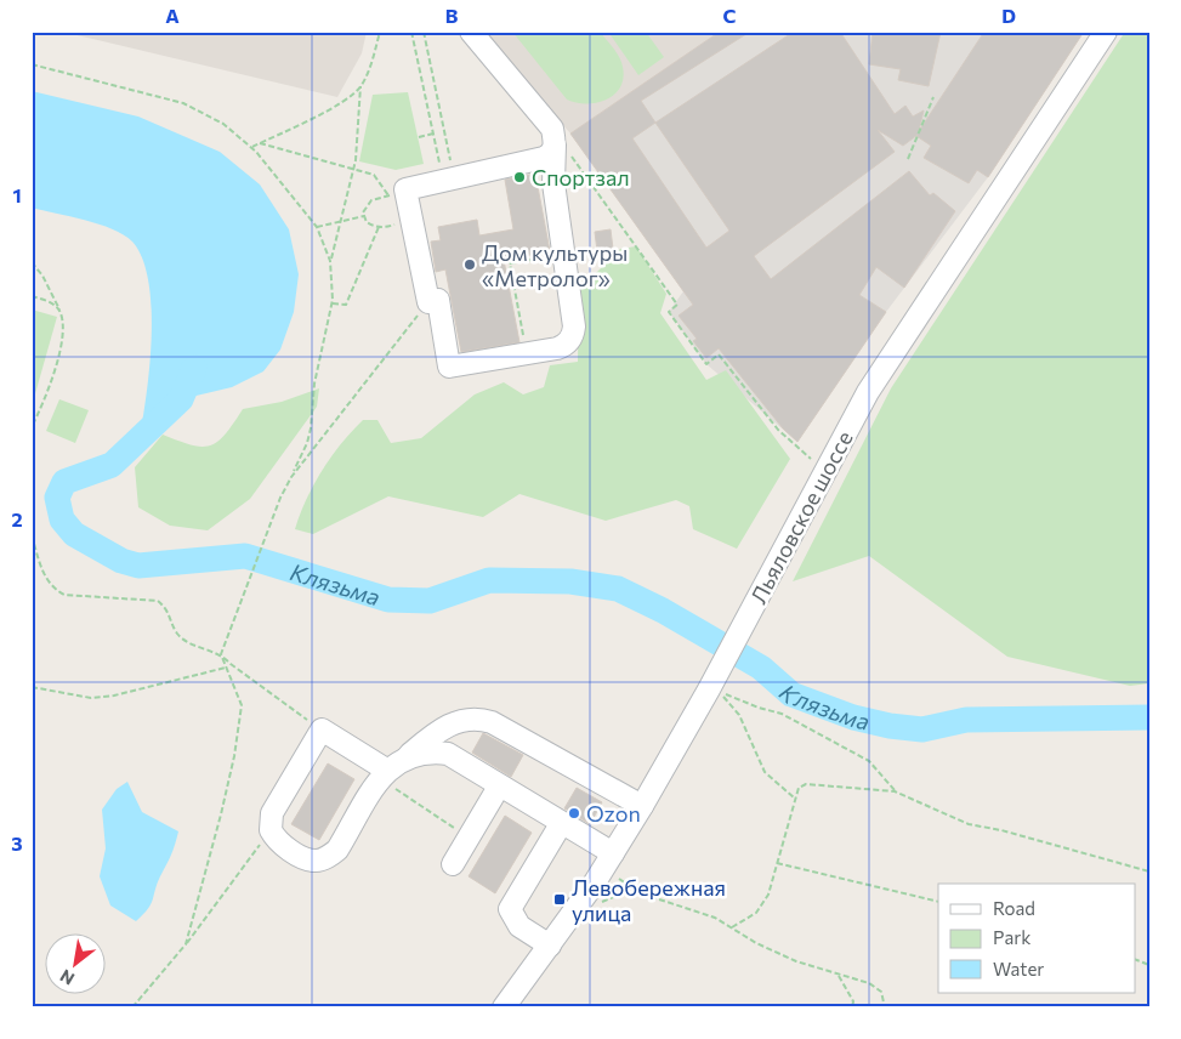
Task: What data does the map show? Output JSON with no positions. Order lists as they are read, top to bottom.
{
  "streets": {
    "street": ["Льяловское шоссе"]
  },
  "water": ["Клязьма"],
  "places": {
    "other": ["Спортзал", "Дом культуры «Метролог»", "Ozon"],
    "transit": ["Левобережная улица"]
  },
  "legend": ["Road", "Park", "Water"],
  "north": "bottom left",
  "grid": {
    "columns": [
      "A",
      "B",
      "C",
      "D"
    ],
    "rows": ["1", "2", "3"]
  }
}
